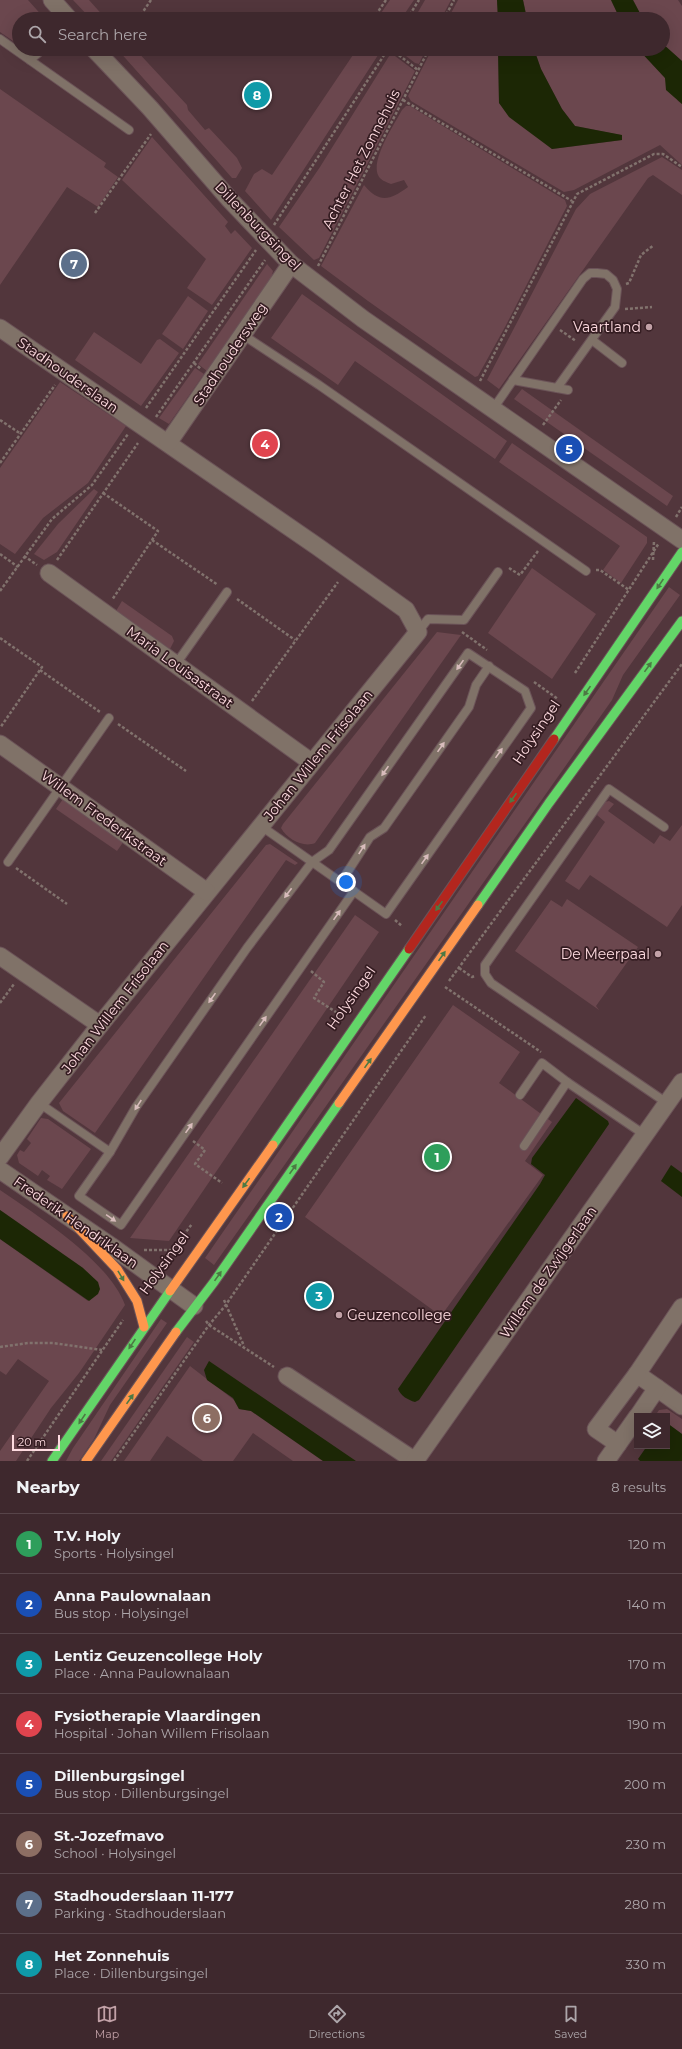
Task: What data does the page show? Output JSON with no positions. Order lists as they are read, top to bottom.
{
  "streets": {
    "street": [
      "Dillenburgsingel",
      "Stadhoudersweg",
      "Stadhouderslaan",
      "Maria Louisastraat",
      "Holysingel",
      "Johan Willem Frisolaan",
      "Willem Frederikstraat",
      "Frederik Hendriklaan",
      "Willem de Zwijgerlaan"
    ],
    "path": ["Achter Het Zonnehuis"]
  },
  "crossings": [
    ["Achter Het Zonnehuis", "Dillenburgsingel"],
    ["Achter Het Zonnehuis", "Stadhouderslaan"],
    ["Achter Het Zonnehuis", "Maria Louisastraat"],
    ["Dillenburgsingel", "Stadhoudersweg"],
    ["Maria Louisastraat", "Johan Willem Frisolaan"],
    ["Holysingel", "Johan Willem Frisolaan"],
    ["Holysingel", "Frederik Hendriklaan"],
    ["Johan Willem Frisolaan", "Willem Frederikstraat"]
  ],
  "places": ["Vaartland", "De Meerpaal", "Geuzencollege"],
  "scale_bar": "20 m",
  "page": {
    "search": "Search here",
    "pins": [
      "8",
      "7",
      "4",
      "5",
      "1",
      "2",
      "3",
      "6"
    ],
    "scale": "20 m",
    "heading": ["Nearby", "8 results"],
    "list": [
      {
        "mark": "1",
        "name": "T.V. Holy",
        "note": "Sports · Holysingel",
        "value": "120 m"
      },
      {
        "mark": "2",
        "name": "Anna Paulownalaan",
        "note": "Bus stop · Holysingel",
        "value": "140 m"
      },
      {
        "mark": "3",
        "name": "Lentiz Geuzencollege Holy",
        "note": "Place · Anna Paulownalaan",
        "value": "170 m"
      },
      {
        "mark": "4",
        "name": "Fysiotherapie Vlaardingen",
        "note": "Hospital · Johan Willem Frisolaan",
        "value": "190 m"
      },
      {
        "mark": "5",
        "name": "Dillenburgsingel",
        "note": "Bus stop · Dillenburgsingel",
        "value": "200 m"
      },
      {
        "mark": "6",
        "name": "St.-Jozefmavo",
        "note": "School · Holysingel",
        "value": "230 m"
      },
      {
        "mark": "7",
        "name": "Stadhouderslaan 11-177",
        "note": "Parking · Stadhouderslaan",
        "value": "280 m"
      },
      {
        "mark": "8",
        "name": "Het Zonnehuis",
        "note": "Place · Dillenburgsingel",
        "value": "330 m"
      }
    ],
    "nav": ["Map", "Directions", "Saved"]
  }
}
